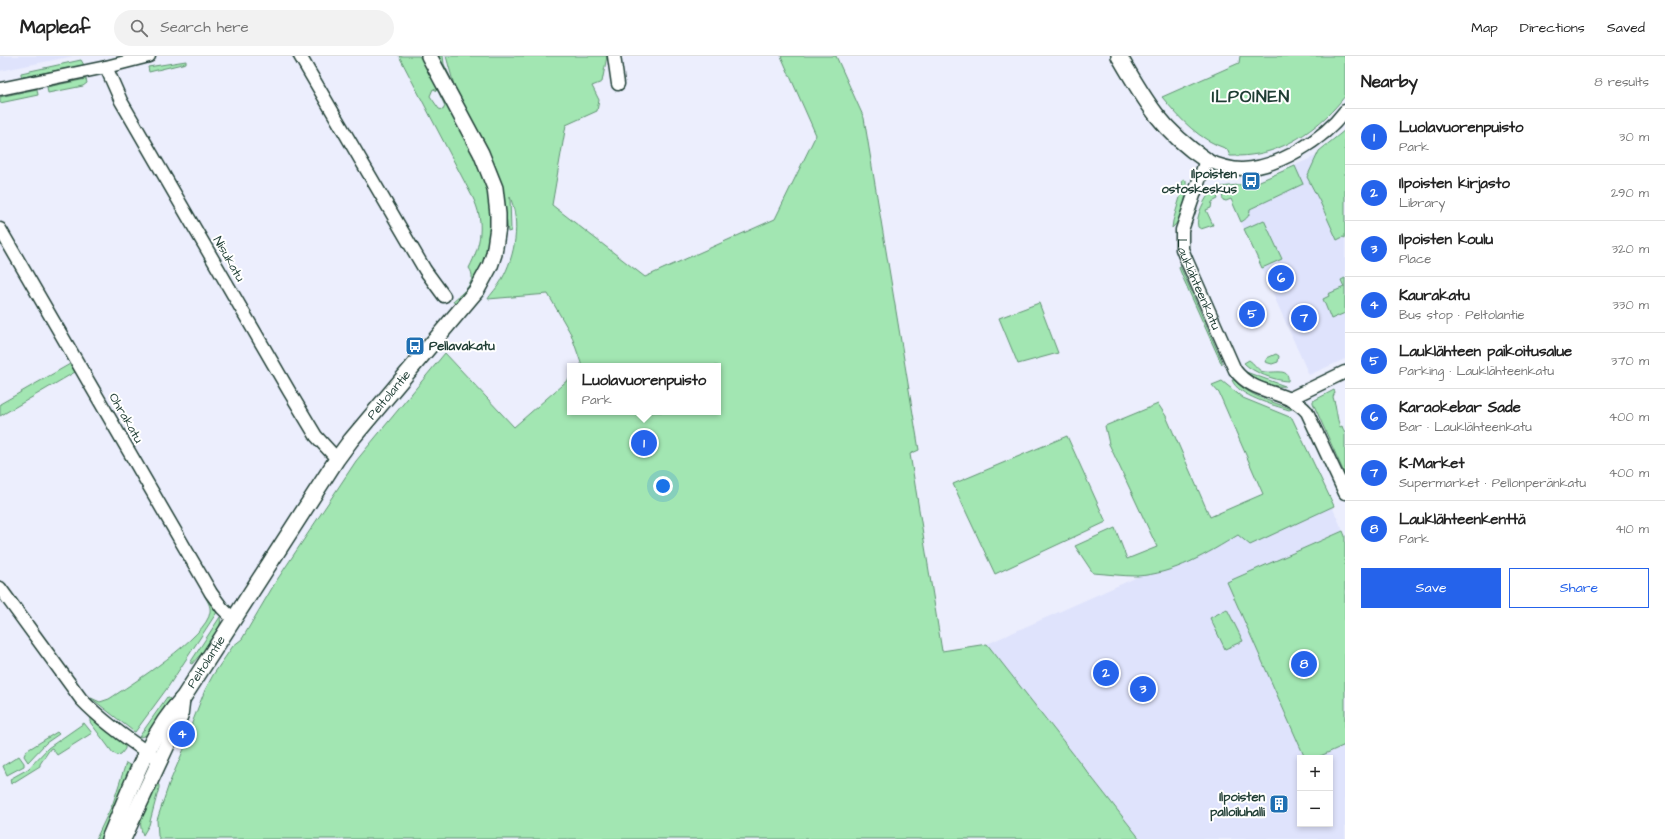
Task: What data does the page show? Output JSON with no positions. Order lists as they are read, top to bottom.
{
  "streets": {
    "street": [
      "Nisukatu",
      "Lauklähteenkatu",
      "Peltolantie",
      "Ohrakatu"
    ]
  },
  "crossings": [
    ["Nisukatu", "Peltolantie"],
    ["Peltolantie", "Ohrakatu"]
  ],
  "districts": ["ILPOINEN"],
  "places": {
    "bus stop": ["Ilpoisten ostoskeskus", "Pellavakatu"],
    "building": ["Ilpoisten palloiluhalli"]
  },
  "page": {
    "header": "Mapleaf",
    "search": "Search here",
    "nav": ["Map", "Directions", "Saved"],
    "heading": ["Nearby", "8 results"],
    "list": [
      {
        "mark": "1",
        "name": "Luolavuorenpuisto",
        "note": "Park",
        "value": "30 m"
      },
      {
        "mark": "2",
        "name": "Ilpoisten kirjasto",
        "note": "Library",
        "value": "290 m"
      },
      {
        "mark": "3",
        "name": "Ilpoisten koulu",
        "note": "Place",
        "value": "320 m"
      },
      {
        "mark": "4",
        "name": "Kaurakatu",
        "note": "Bus stop · Peltolantie",
        "value": "330 m"
      },
      {
        "mark": "5",
        "name": "Lauklähteen paikoitusalue",
        "note": "Parking · Lauklähteenkatu",
        "value": "370 m"
      },
      {
        "mark": "6",
        "name": "Karaokebar Sade",
        "note": "Bar · Lauklähteenkatu",
        "value": "400 m"
      },
      {
        "mark": "7",
        "name": "K-Market",
        "note": "Supermarket · Pellonperänkatu",
        "value": "400 m"
      },
      {
        "mark": "8",
        "name": "Lauklähteenkenttä",
        "note": "Park",
        "value": "410 m"
      }
    ],
    "pins": [
      "6",
      "5",
      "7",
      "1",
      "8",
      "2",
      "3",
      "4"
    ],
    "popup": ["Luolavuorenpuisto", "Park"],
    "buttons": ["Save", "Share"],
    "map_buttons": ["+", "−"]
  }
}
